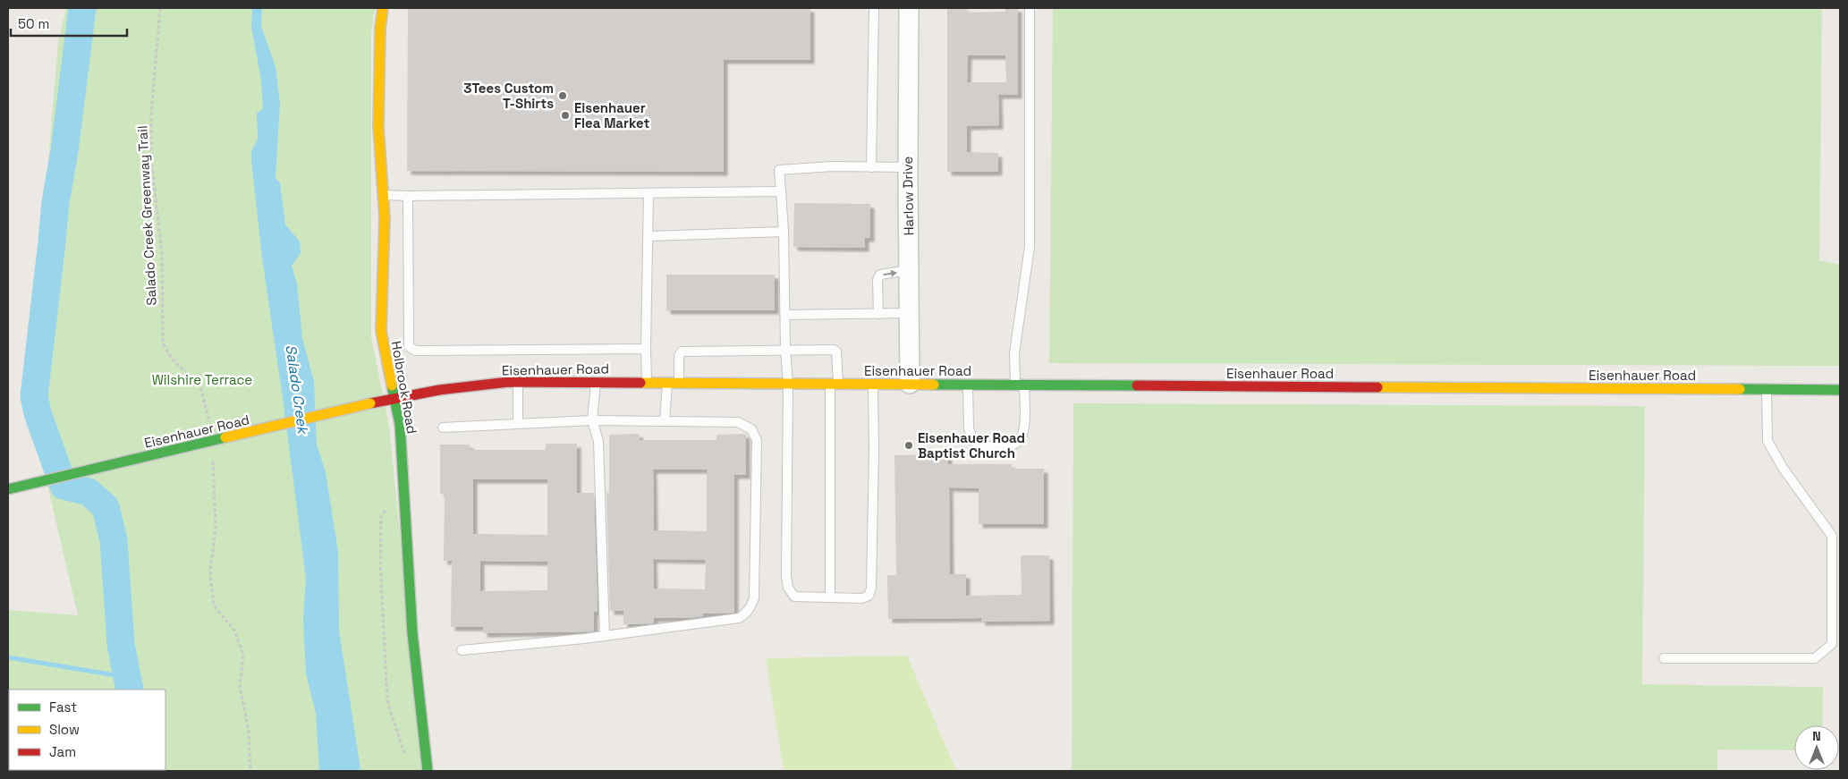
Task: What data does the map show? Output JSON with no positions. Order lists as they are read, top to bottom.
{
  "streets": {
    "main road": ["Eisenhauer Road", "Holbrook Road"],
    "street": ["Harlow Drive"],
    "path": ["Salado Creek Greenway Trail"]
  },
  "crossings": [
    ["Harlow Drive", "Eisenhauer Road"],
    ["Eisenhauer Road", "Holbrook Road"]
  ],
  "water": ["Salado Creek"],
  "parks": ["Wilshire Terrace"],
  "places": ["3Tees Custom T-Shirts", "Eisenhauer Flea Market", "Eisenhauer Road Baptist Church"],
  "legend": ["Fast", "Slow", "Jam"],
  "scale_bar": "50 m",
  "north": "top"
}
